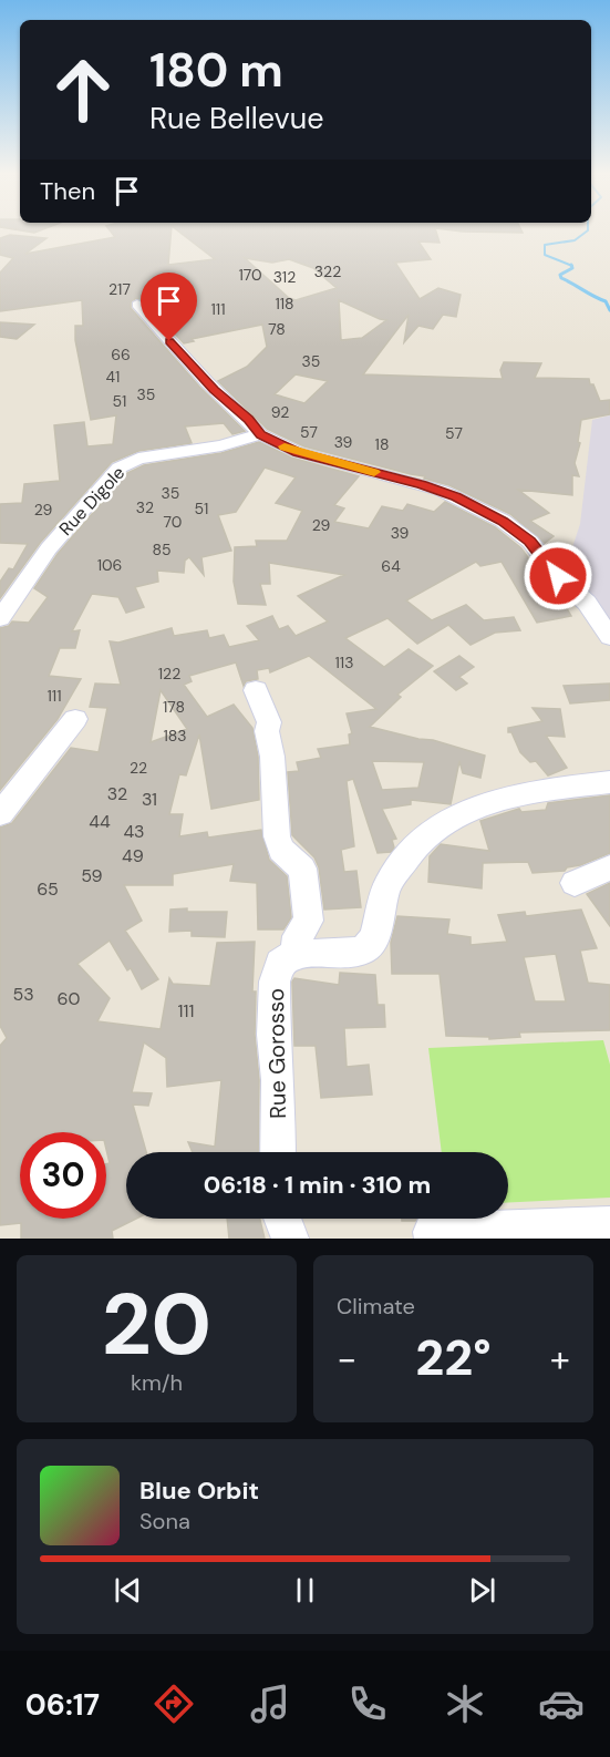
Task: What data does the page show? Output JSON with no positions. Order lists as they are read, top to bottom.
{
  "streets": {
    "street": ["Rue Digole", "Rue Gorosso"]
  },
  "house_numbers": [
    "322",
    "170",
    "312",
    "217",
    "118",
    "111",
    "78",
    "66",
    "35",
    "41",
    "35",
    "51",
    "92",
    "57",
    "57",
    "39",
    "18",
    "35",
    "32",
    "51",
    "29",
    "70",
    "29",
    "39",
    "85",
    "106",
    "64",
    "113",
    "122",
    "111",
    "178",
    "183",
    "22",
    "32",
    "31",
    "44",
    "43",
    "49",
    "59",
    "65",
    "53",
    "60",
    "111"
  ],
  "page": {
    "turn": ["180 m", "Rue Bellevue"],
    "then": "Then",
    "limit": "30",
    "trip": "06:18 · 1 min · 310 m",
    "tile": [
      ["20", "km/h"],
      "Climate"
    ],
    "heat": ["−", "22°", "+"],
    "song": ["Blue Orbit", "Sona"],
    "tabs": "06:17"
  }
}
